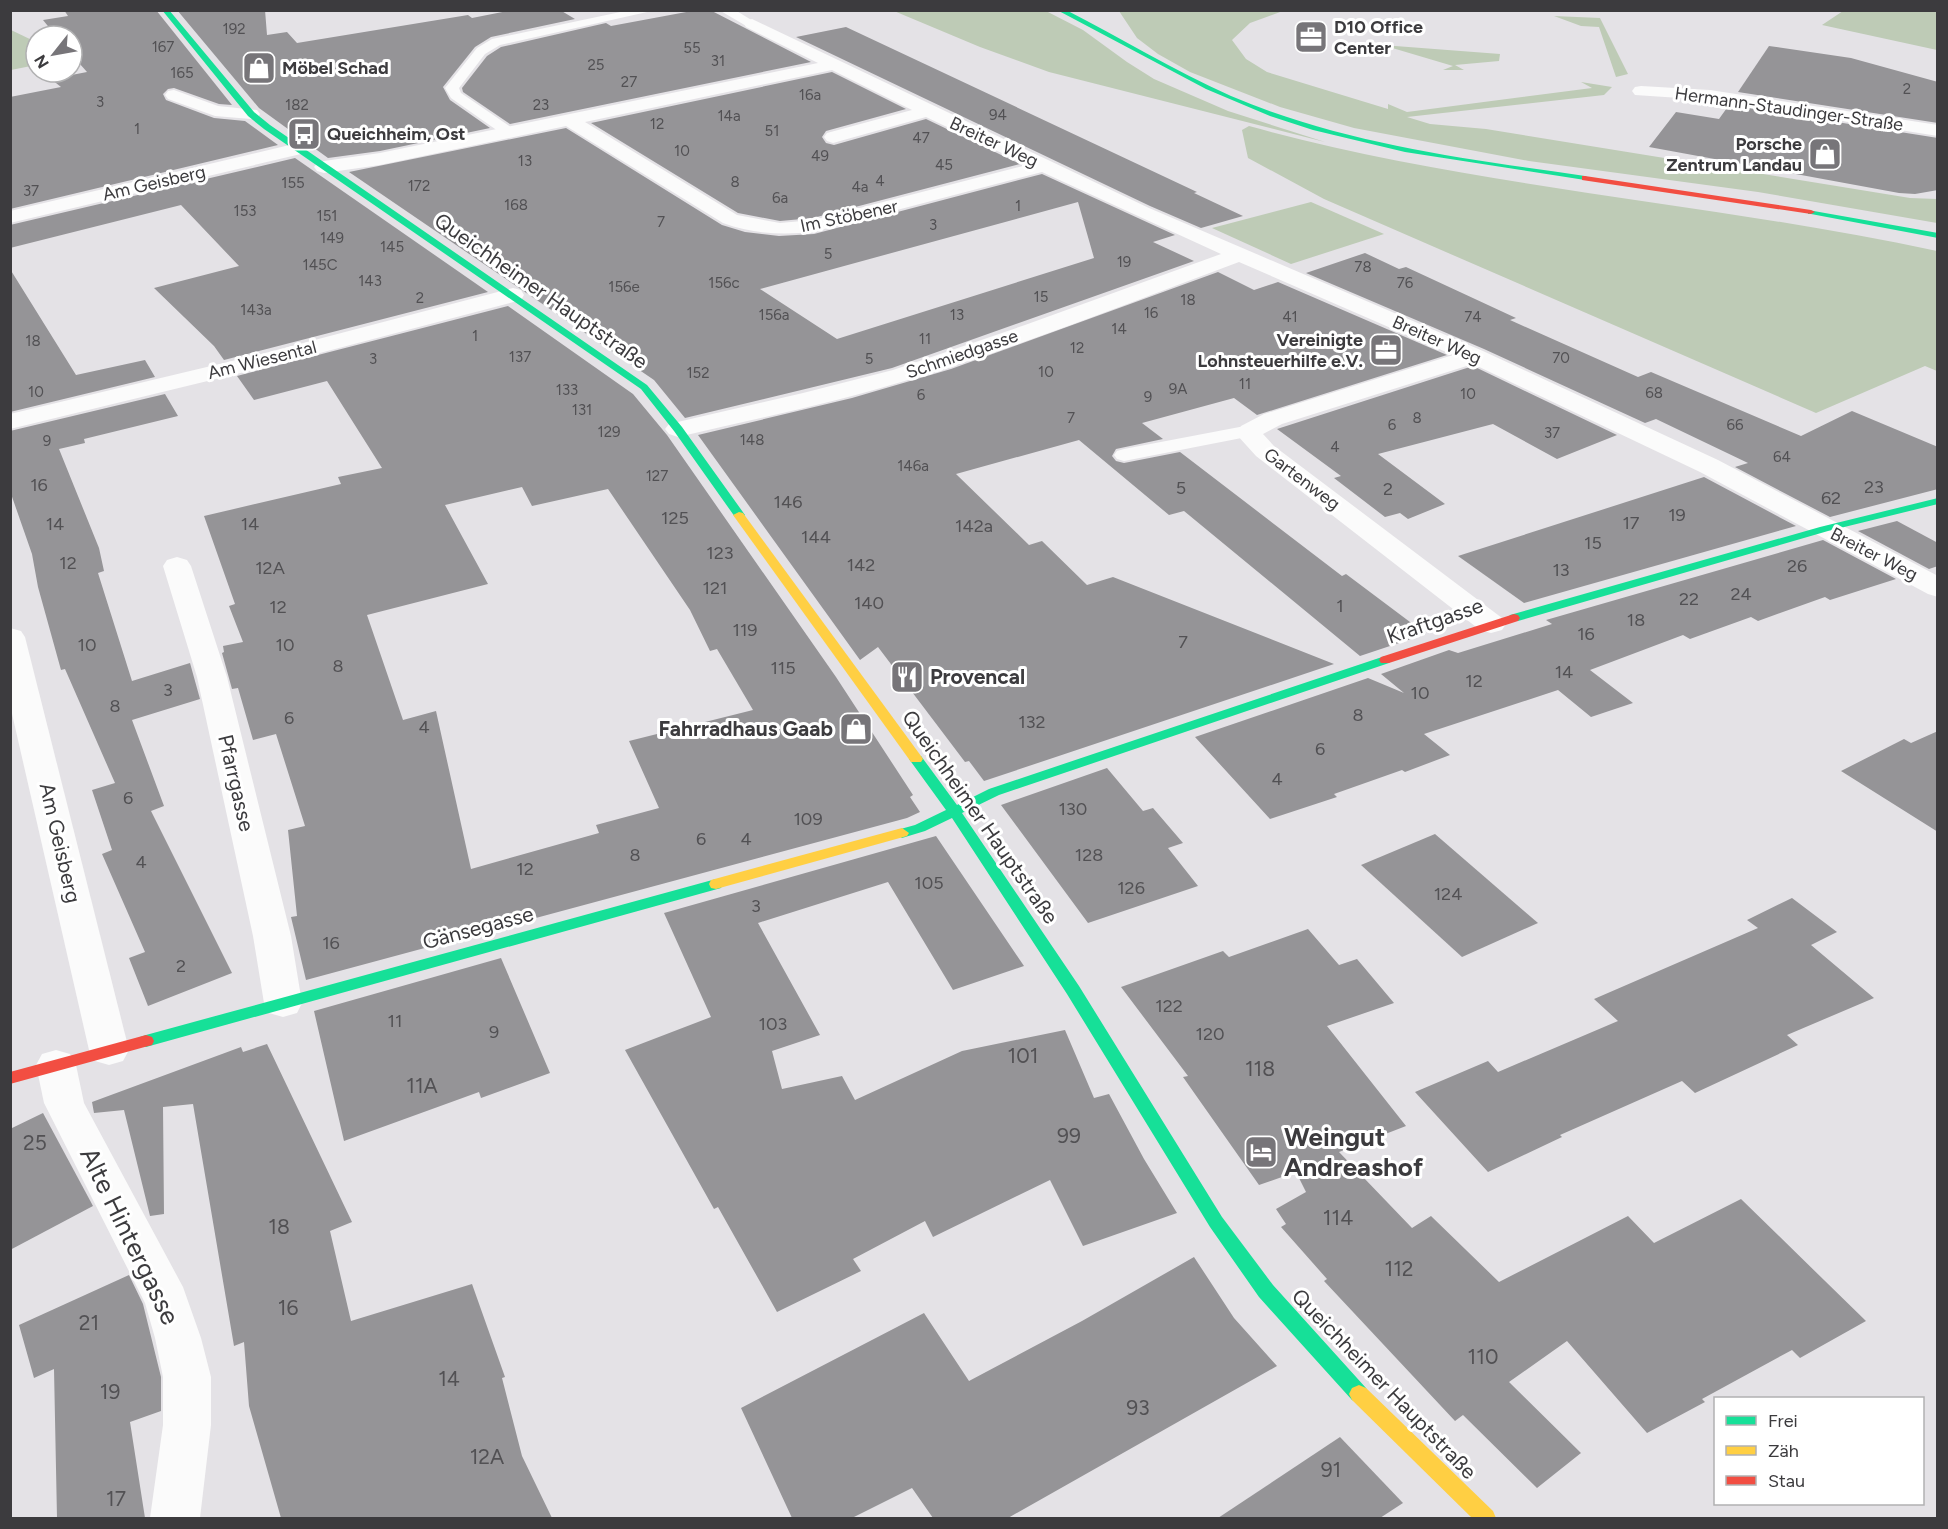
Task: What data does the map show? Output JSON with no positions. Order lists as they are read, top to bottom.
{
  "streets": {
    "street": [
      "Hermann-Staudinger-Straße",
      "Breiter Weg",
      "Am Geisberg",
      "Im Stöbener",
      "Queichheimer Hauptstraße",
      "Schmiedgasse",
      "Am Wiesental",
      "Gartenweg",
      "Kraftgasse",
      "Pfarrgasse",
      "Gänsegasse",
      "Alte Hintergasse"
    ]
  },
  "crossings": [
    ["Breiter Weg", "Im Stöbener"],
    ["Breiter Weg", "Schmiedgasse"],
    ["Breiter Weg", "Gartenweg"],
    ["Breiter Weg", "Kraftgasse"],
    ["Am Geisberg", "Queichheimer Hauptstraße"],
    ["Am Geisberg", "Gänsegasse"],
    ["Queichheimer Hauptstraße", "Schmiedgasse"],
    ["Queichheimer Hauptstraße", "Am Wiesental"],
    ["Queichheimer Hauptstraße", "Kraftgasse"],
    ["Queichheimer Hauptstraße", "Gänsegasse"],
    ["Gartenweg", "Kraftgasse"],
    ["Kraftgasse", "Gänsegasse"],
    ["Pfarrgasse", "Gänsegasse"],
    ["Gänsegasse", "Alte Hintergasse"]
  ],
  "places": {
    "office": ["D10 Office Center", "Vereinigte Lohnsteuerhilfe e.V."],
    "shop": ["Möbel Schad", "Porsche Zentrum Landau", "Fahrradhaus Gaab"],
    "bus stop": ["Queichheim, Ost"],
    "restaurant": ["Provencal"],
    "hotel": ["Weingut Andreashof"]
  },
  "house_numbers": [
    "192",
    "167",
    "55",
    "31",
    "25",
    "165",
    "27",
    "2",
    "16a",
    "3",
    "182",
    "23",
    "94",
    "14a",
    "12",
    "1",
    "51",
    "47",
    "10",
    "49",
    "13",
    "45",
    "4",
    "8",
    "155",
    "172",
    "4a",
    "37",
    "6a",
    "168",
    "1",
    "153",
    "151",
    "7",
    "3",
    "149",
    "145",
    "5",
    "19",
    "145C",
    "78",
    "143",
    "156c",
    "76",
    "156e",
    "15",
    "2",
    "18",
    "143a",
    "16",
    "156a",
    "13",
    "41",
    "74",
    "14",
    "1",
    "11",
    "18",
    "12",
    "137",
    "70",
    "3",
    "5",
    "10",
    "152",
    "11",
    "9A",
    "133",
    "10",
    "68",
    "10",
    "6",
    "9",
    "131",
    "7",
    "8",
    "6",
    "66",
    "129",
    "37",
    "148",
    "9",
    "4",
    "64",
    "146a",
    "127",
    "16",
    "23",
    "5",
    "2",
    "62",
    "146",
    "19",
    "125",
    "17",
    "14",
    "14",
    "142a",
    "144",
    "15",
    "123",
    "12",
    "142",
    "26",
    "12A",
    "13",
    "121",
    "24",
    "22",
    "140",
    "1",
    "12",
    "18",
    "119",
    "16",
    "7",
    "10",
    "10",
    "8",
    "115",
    "14",
    "12",
    "3",
    "10",
    "8",
    "8",
    "6",
    "132",
    "4",
    "6",
    "4",
    "6",
    "130",
    "109",
    "6",
    "4",
    "8",
    "128",
    "4",
    "12",
    "105",
    "126",
    "124",
    "3",
    "16",
    "2",
    "122",
    "11",
    "103",
    "9",
    "120",
    "101",
    "118",
    "11A",
    "99",
    "25",
    "114",
    "18",
    "112",
    "16",
    "21",
    "110",
    "14",
    "19",
    "93",
    "12A",
    "91",
    "17"
  ],
  "legend": ["Frei", "Zäh", "Stau"],
  "north": "bottom left"
}
